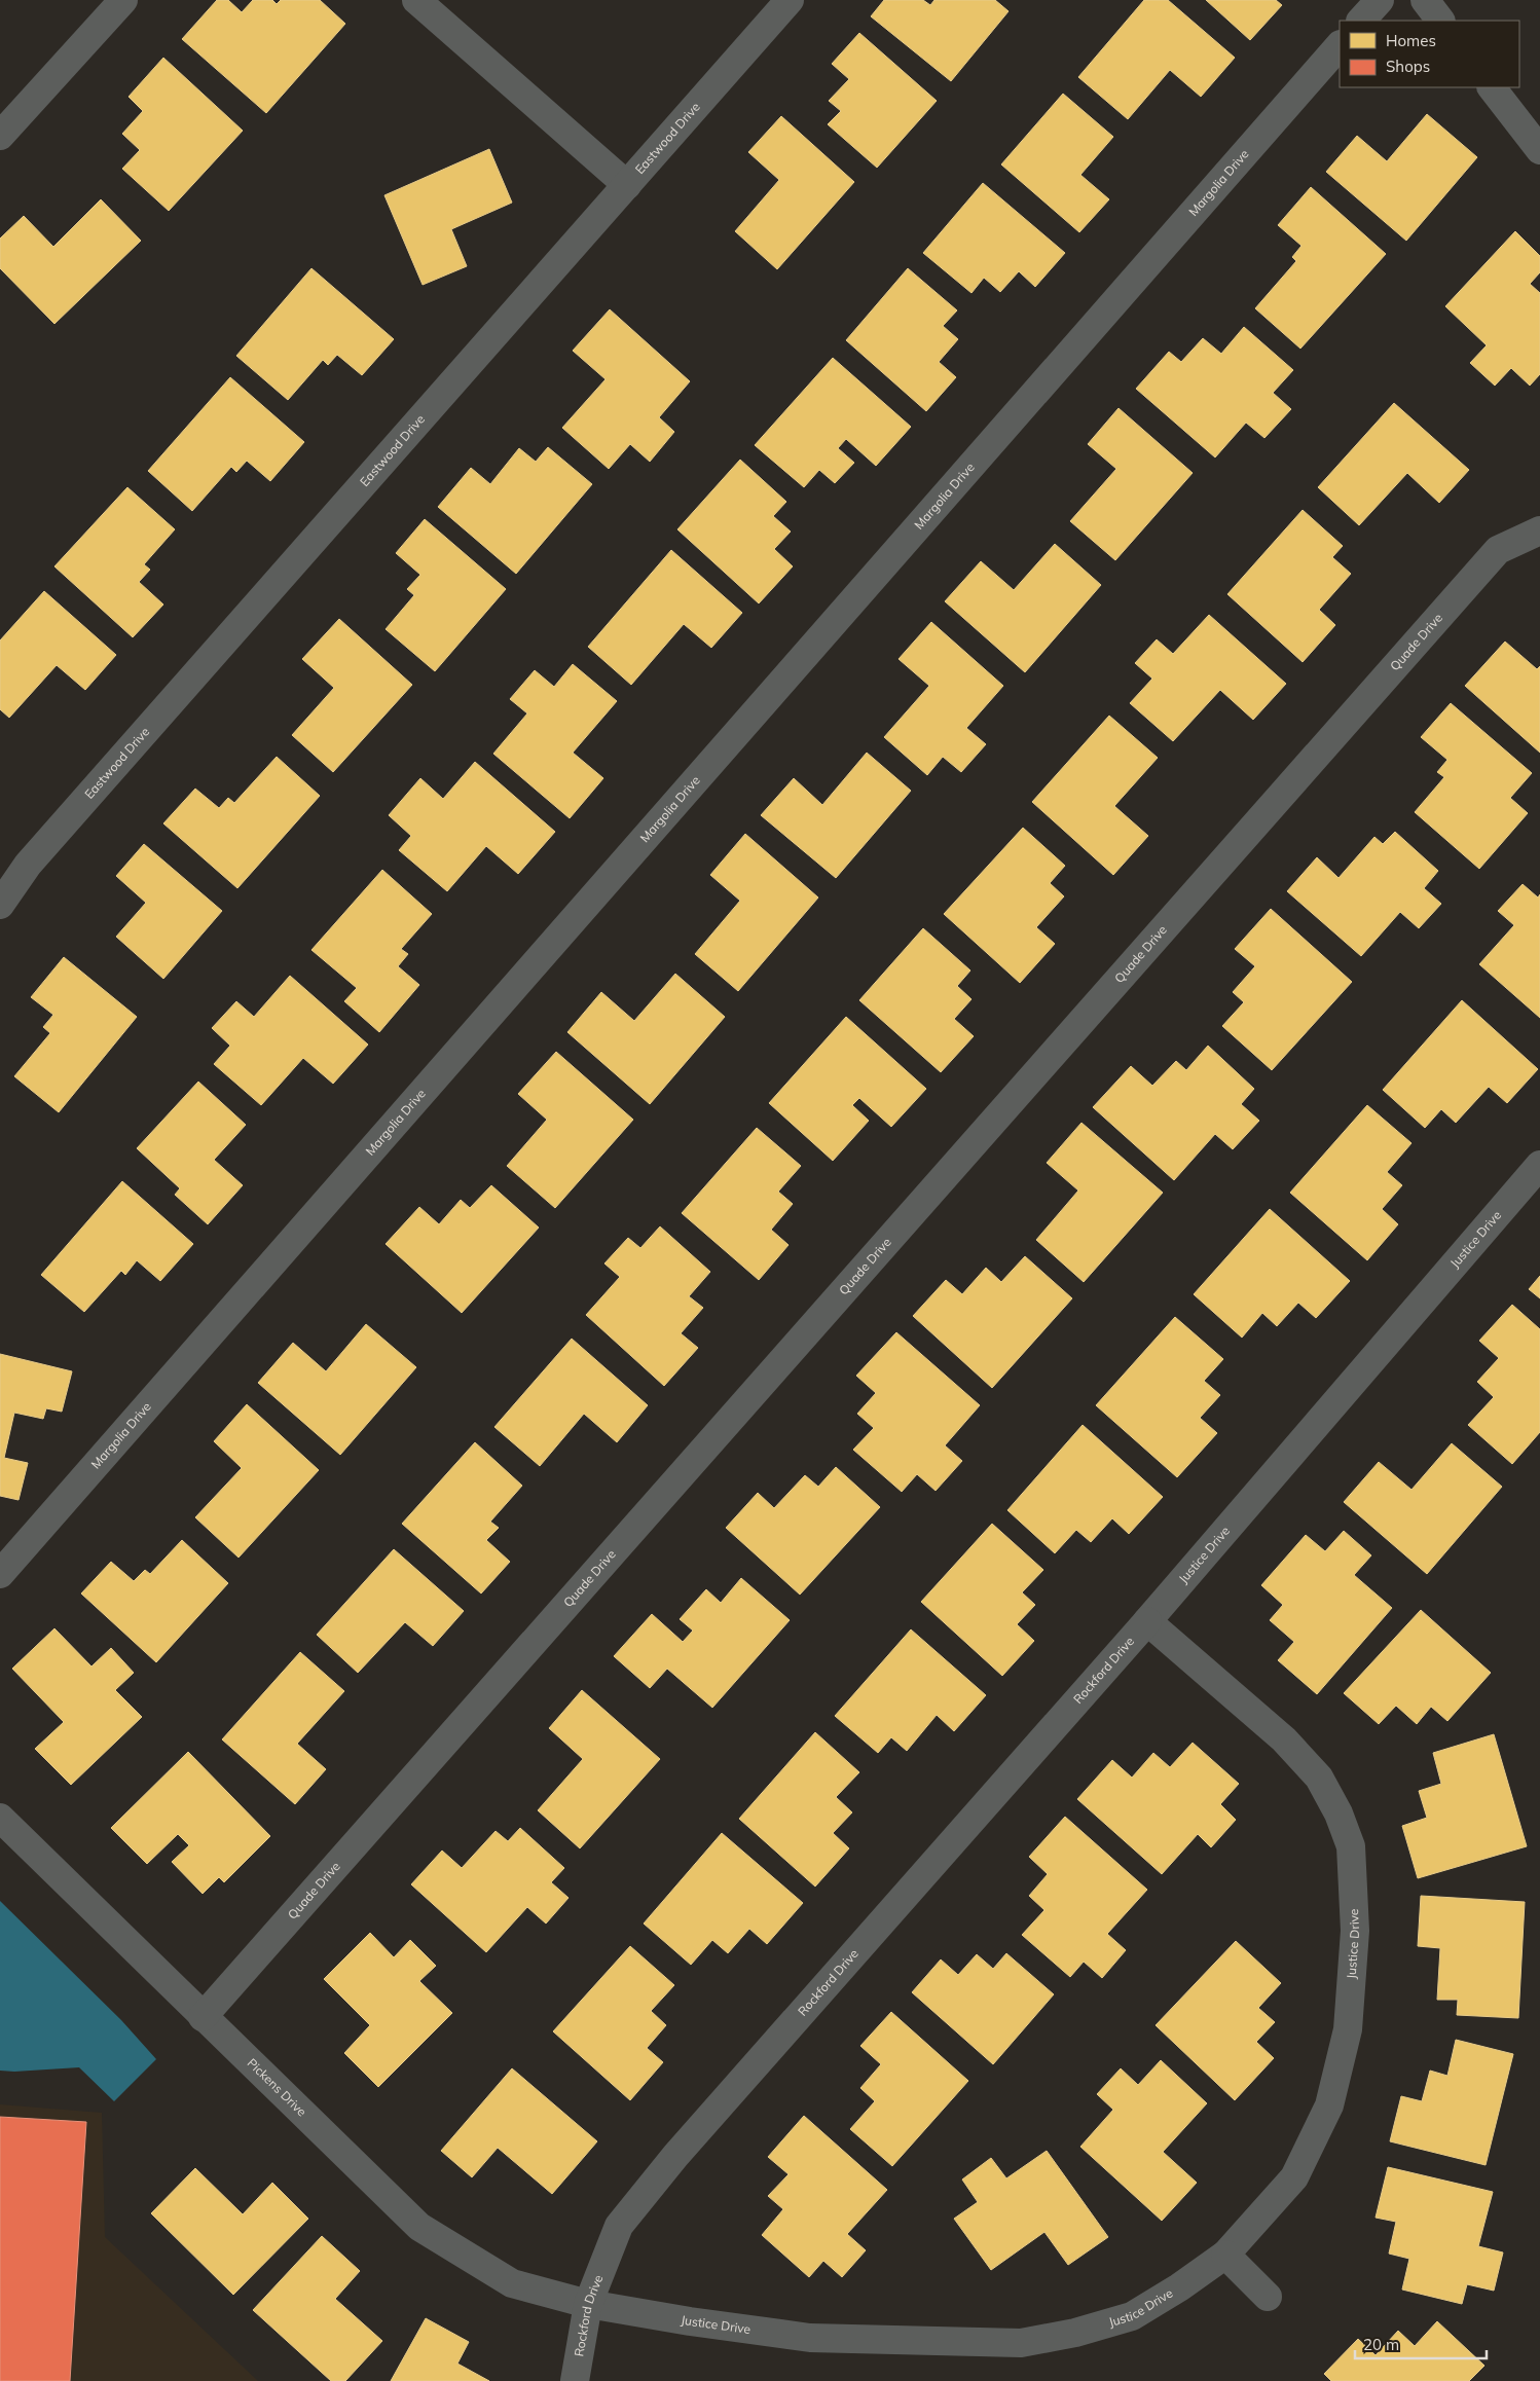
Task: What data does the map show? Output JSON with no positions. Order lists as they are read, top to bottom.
{
  "streets": {
    "street": [
      "Eastwood Drive",
      "Margolia Drive",
      "Quade Drive",
      "Justice Drive",
      "Rockford Drive",
      "Pickens Drive"
    ]
  },
  "crossings": [
    ["Quade Drive", "Pickens Drive"],
    ["Justice Drive", "Rockford Drive"],
    ["Justice Drive", "Pickens Drive"],
    ["Rockford Drive", "Pickens Drive"]
  ],
  "legend": ["Homes", "Shops"],
  "scale_bar": "20 m"
}
